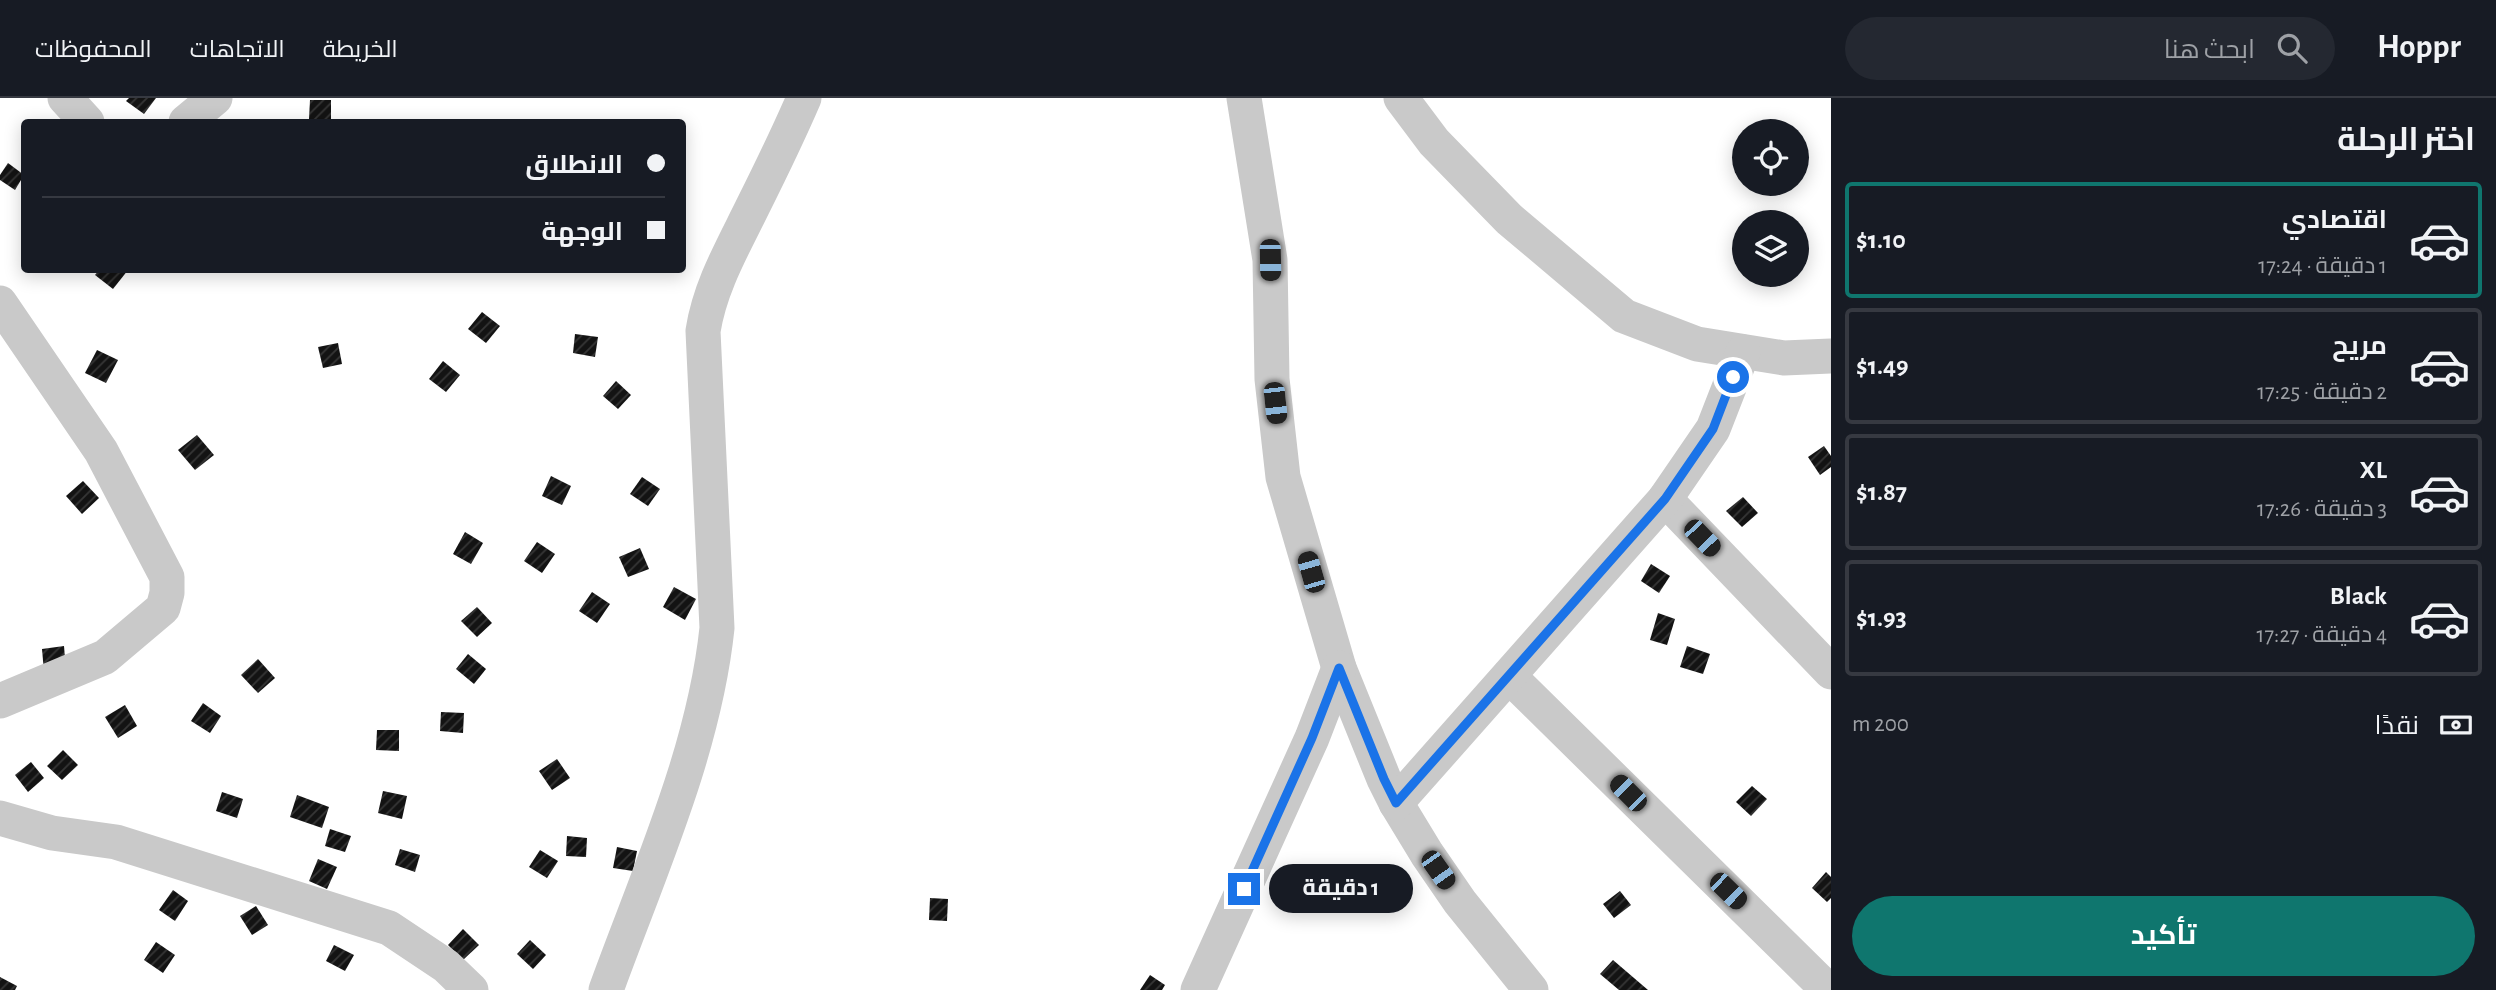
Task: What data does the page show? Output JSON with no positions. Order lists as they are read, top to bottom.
{
  "page": {
    "header": "Hoppr",
    "search": "ابحث هنا",
    "nav": ["الخريطة", "الاتجاهات", "المحفوظات"],
    "heading": "اختر الرحلة",
    "banner": ["الانطلاق", "الوجهة"],
    "list": [
      {
        "name": "اقتصادي",
        "note": "1 دقيقة · 17:24",
        "value": "$1.10"
      },
      {
        "name": "مريح",
        "note": "2 دقيقة · 17:25",
        "value": "$1.49"
      },
      {
        "name": "XL",
        "note": "3 دقيقة · 17:26",
        "value": "$1.87"
      },
      {
        "name": "Black",
        "note": "4 دقيقة · 17:27",
        "value": "$1.93"
      }
    ],
    "pay": ["نقدًا", "200 m"],
    "bubble": "1 دقيقة",
    "buttons": "تأكيد"
  }
}
